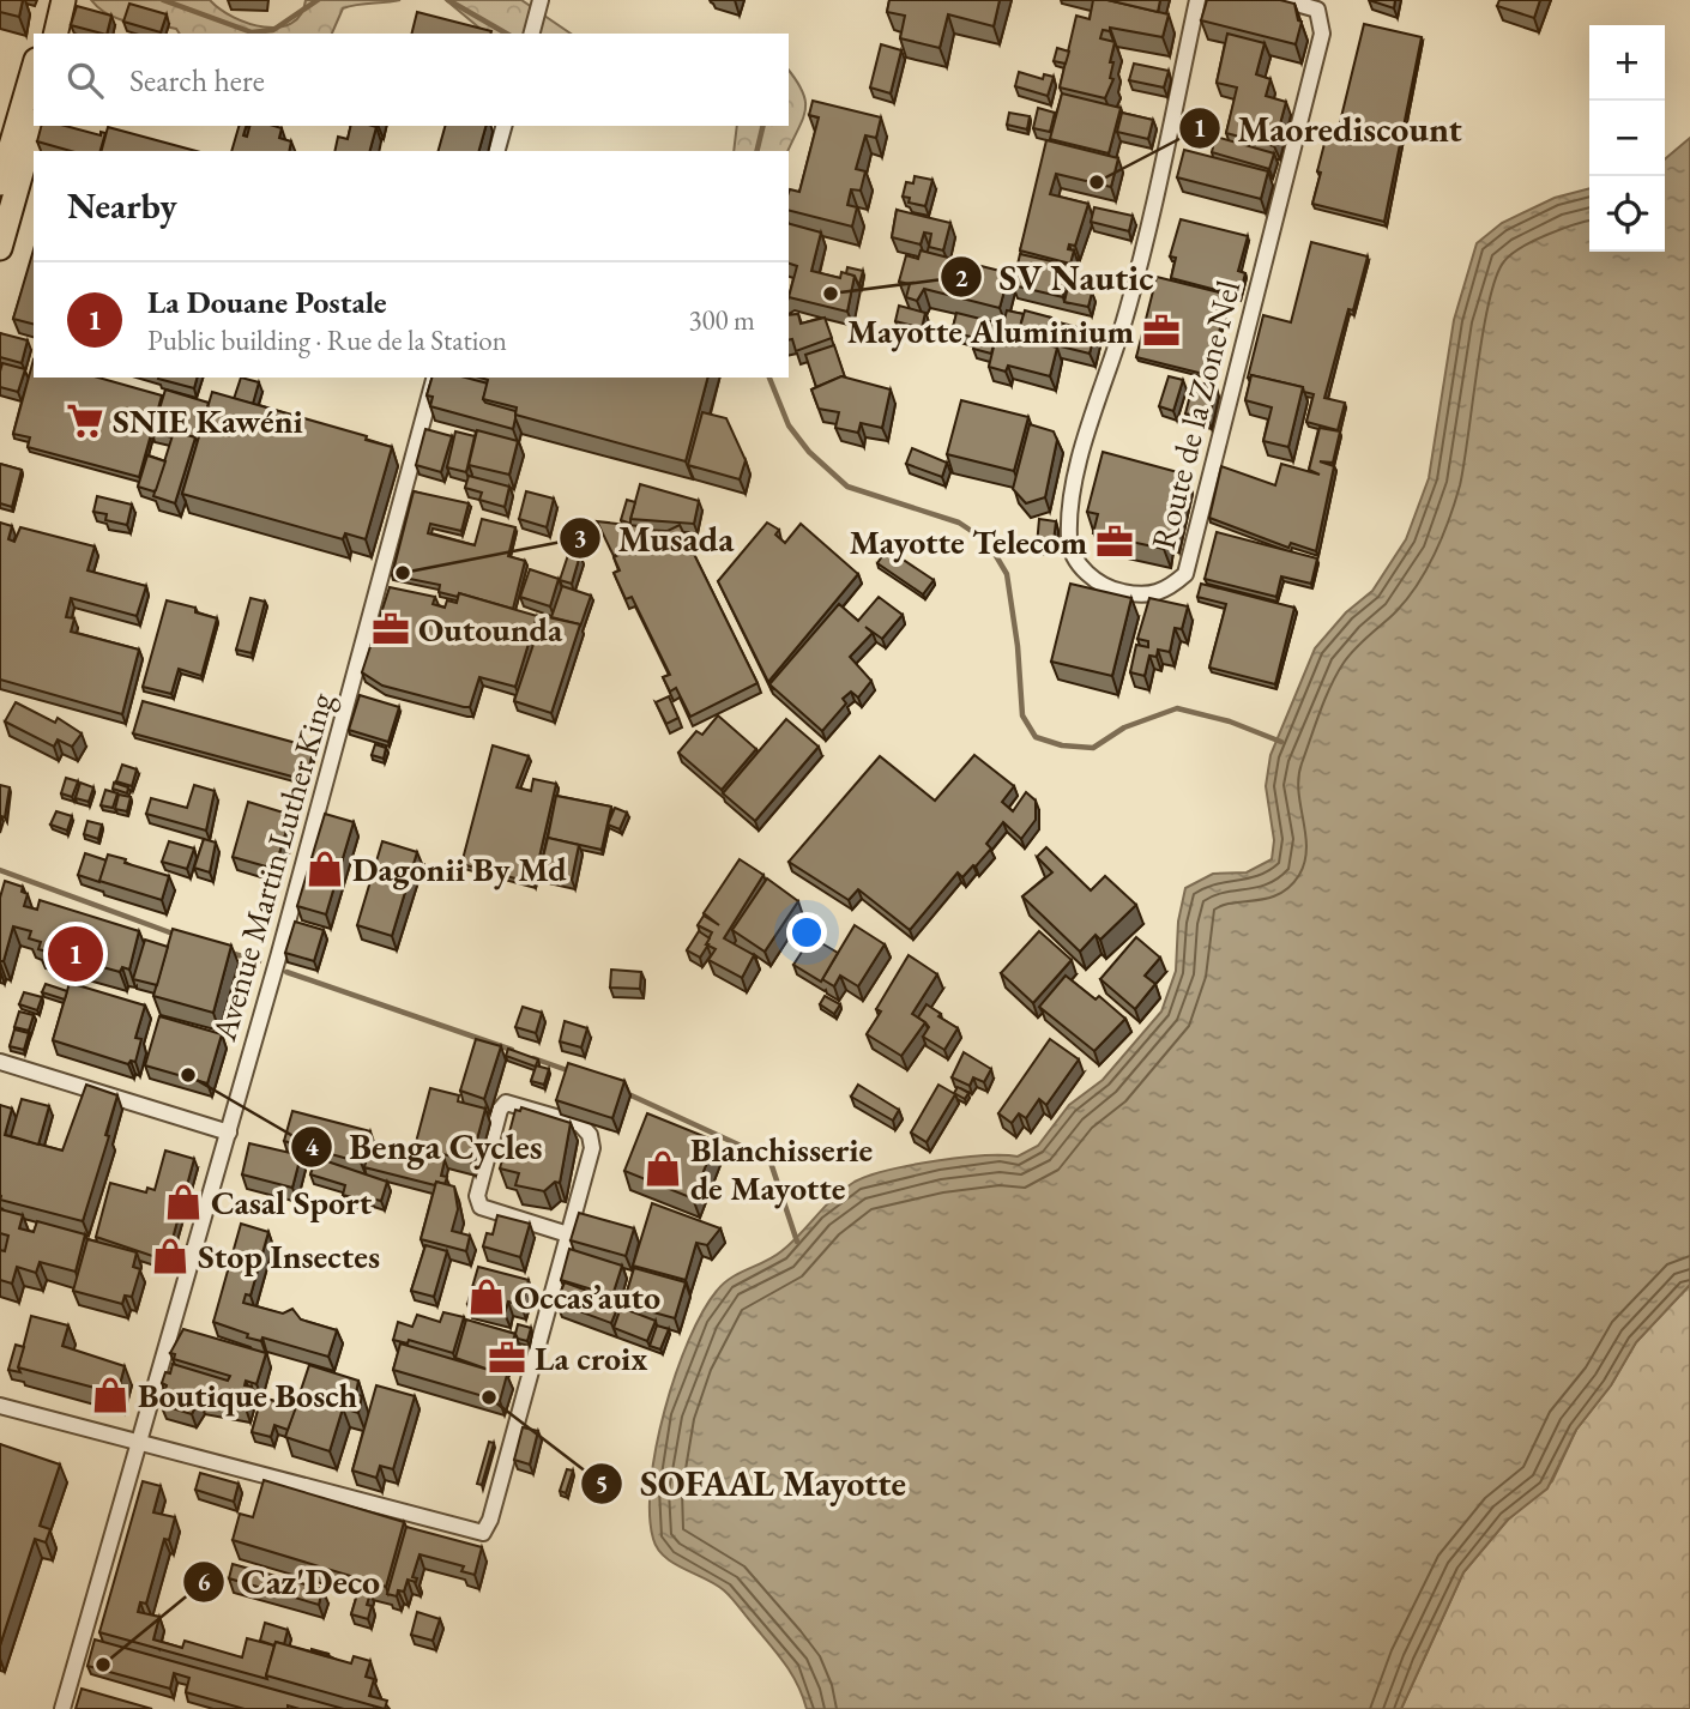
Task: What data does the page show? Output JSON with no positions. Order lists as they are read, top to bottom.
{
  "streets": {
    "street": ["Route de la Zone Nel", "Avenue Martin Luther King"]
  },
  "places": {
    "other": [
      "Maorediscount",
      "SV Nautic",
      "Musada",
      "Benga Cycles",
      "SOFAAL Mayotte",
      "Caz'Deco"
    ],
    "office": [
      "Mayotte Aluminium",
      "Mayotte Telecom",
      "Outounda",
      "La croix"
    ],
    "supermarket": ["SNIE Kawéni"],
    "shop": [
      "Dagonii By Md",
      "Blanchisserie de Mayotte",
      "Casal Sport",
      "Stop Insectes",
      "Occas’auto",
      "Boutique Bosch"
    ]
  },
  "page": {
    "map_buttons": ["+", "−"],
    "search": "Search here",
    "heading": "Nearby",
    "list": [
      {
        "mark": "1",
        "name": "La Douane Postale",
        "note": "Public building · Rue de la Station",
        "value": "300 m"
      }
    ],
    "pins": "1"
  }
}
